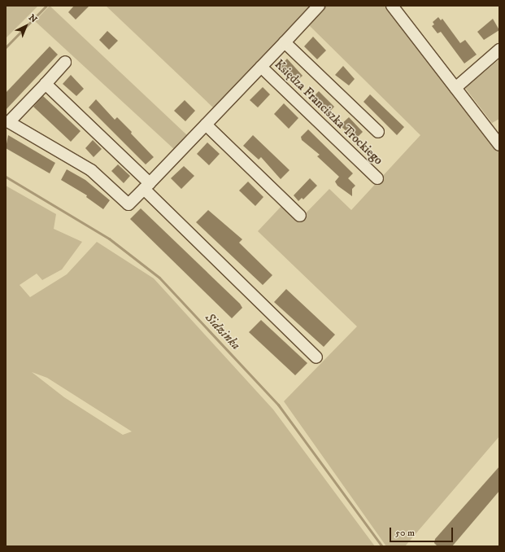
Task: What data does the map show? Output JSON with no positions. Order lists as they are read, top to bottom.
{
  "streets": {
    "street": ["Księdza Franciszka Trockiego"]
  },
  "water": ["Sidzinka"],
  "scale_bar": "50 m",
  "north": "top right"
}
